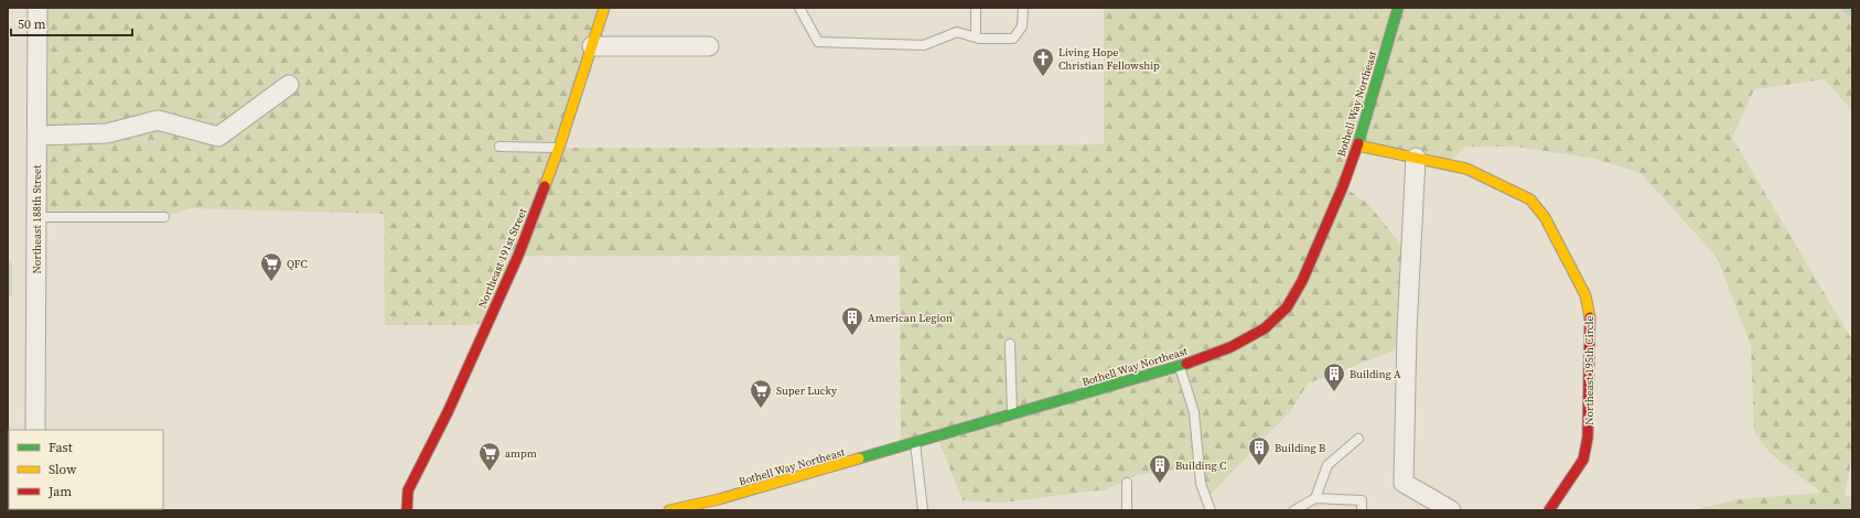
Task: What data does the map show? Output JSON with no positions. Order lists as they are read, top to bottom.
{
  "streets": {
    "street": [
      "Bothell Way Northeast",
      "Northeast 188th Street",
      "Northeast 191st Street",
      "Northeast 195th Circle"
    ]
  },
  "crossings": [
    ["Bothell Way Northeast", "Northeast 195th Circle"]
  ],
  "places": {
    "church": ["Living Hope Christian Fellowship"],
    "supermarket": ["QFC", "Super Lucky", "ampm"],
    "building": [
      "American Legion",
      "Building A",
      "Building B",
      "Building C"
    ]
  },
  "legend": ["Fast", "Slow", "Jam"],
  "scale_bar": "50 m"
}
